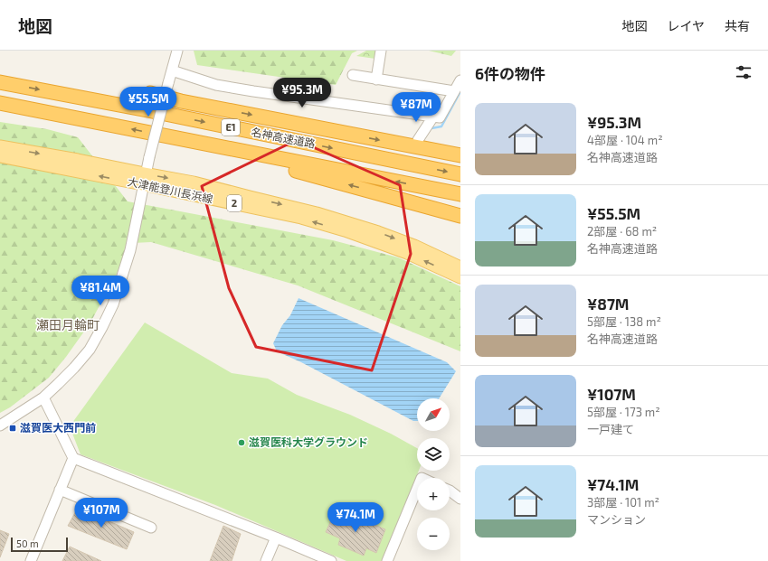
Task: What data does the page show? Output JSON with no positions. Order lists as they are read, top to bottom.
{
  "streets": {
    "highway": ["E1", "名神高速道路"],
    "main road": ["大津能登川長浜線", "2"]
  },
  "districts": ["瀬田月輪町"],
  "places": {
    "transit": ["滋賀医大西門前"],
    "other": ["滋賀医科大学グラウンド"]
  },
  "scale_bar": "50 m",
  "north": "top right",
  "page": {
    "header": "地図",
    "nav": ["地図", "レイヤ", "共有"],
    "heading": "6件の物件",
    "price": [
      "¥95.3M",
      "¥55.5M",
      "¥87M",
      "¥81.4M",
      "¥107M",
      "¥74.1M"
    ],
    "list": [
      {
        "name": "¥95.3M",
        "note": "4部屋 · 104 m² · 名神高速道路"
      },
      {
        "name": "¥55.5M",
        "note": "2部屋 · 68 m² · 名神高速道路"
      },
      {
        "name": "¥87M",
        "note": "5部屋 · 138 m² · 名神高速道路"
      },
      {
        "name": "¥107M",
        "note": "5部屋 · 173 m² · 一戸建て"
      },
      {
        "name": "¥74.1M",
        "note": "3部屋 · 101 m² · マンション"
      }
    ],
    "map_buttons": ["+", "−"],
    "scale": "50 m"
  }
}
